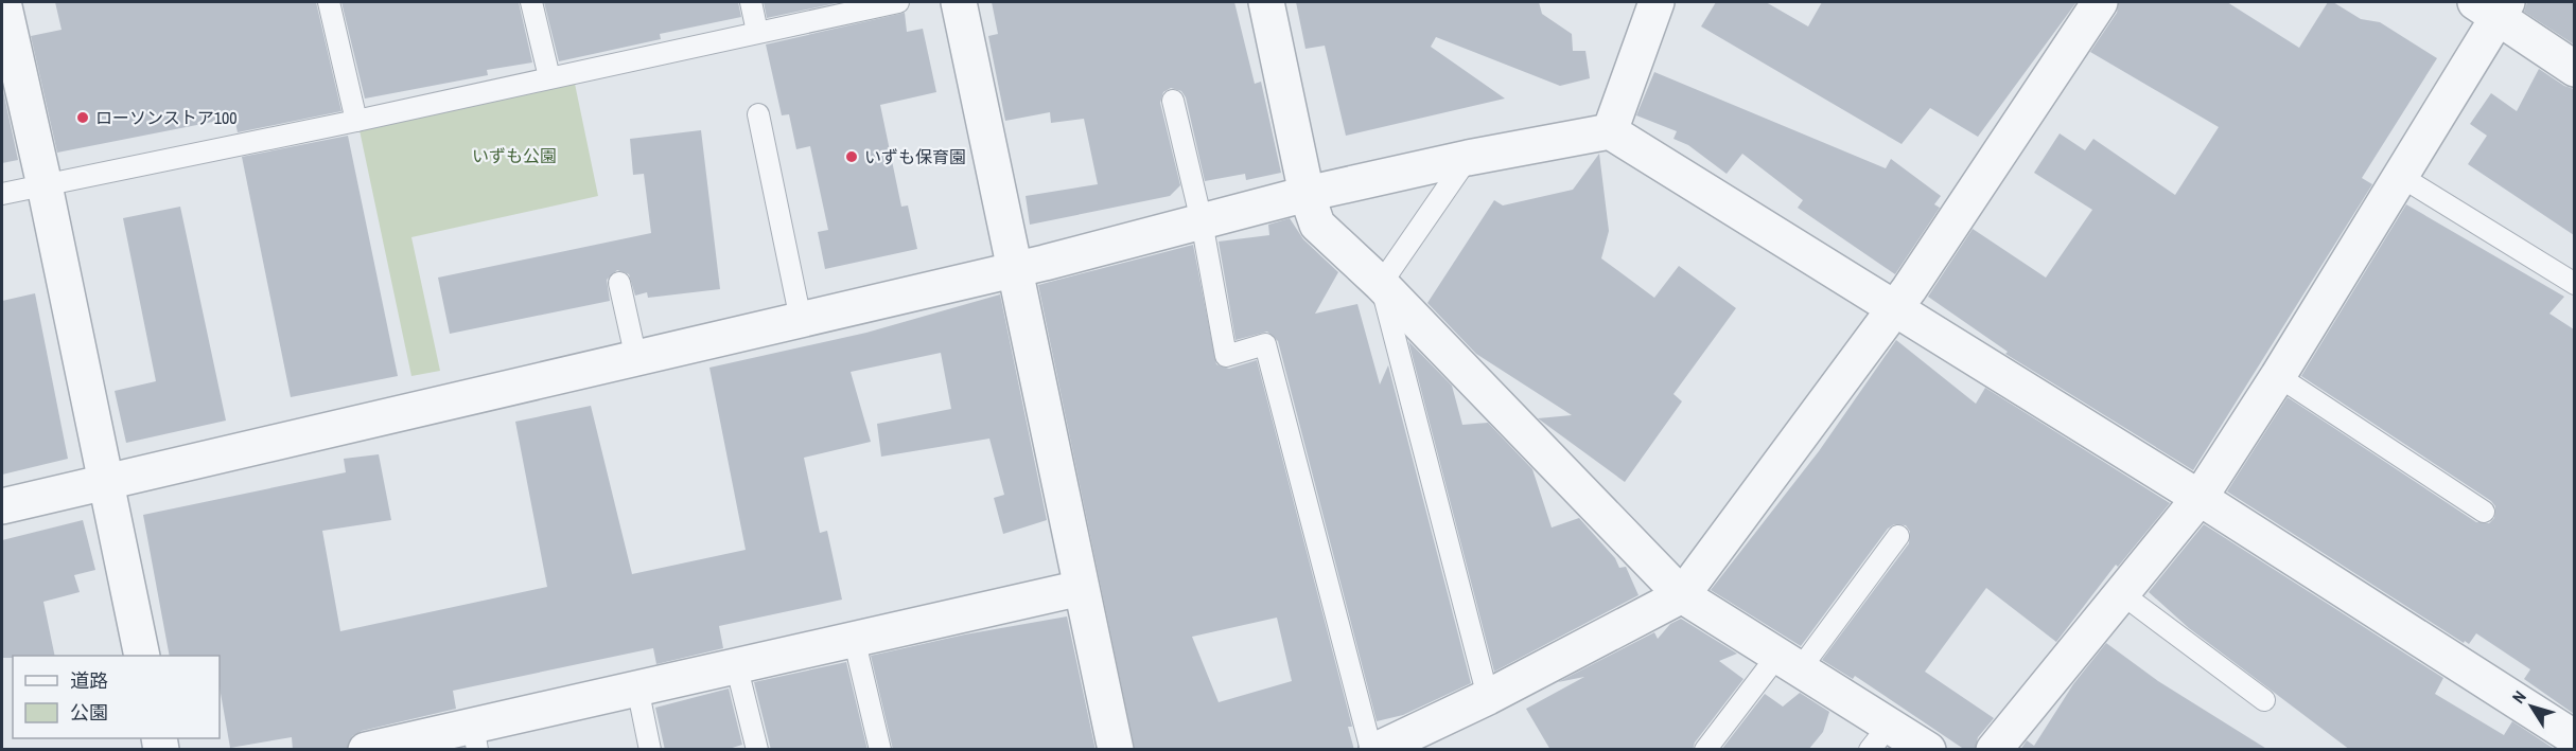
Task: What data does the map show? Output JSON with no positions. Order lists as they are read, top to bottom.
{
  "parks": ["いずも公園"],
  "places": ["ローソンストア100", "いずも保育園"],
  "legend": ["道路", "公園"],
  "north": "top left"
}
